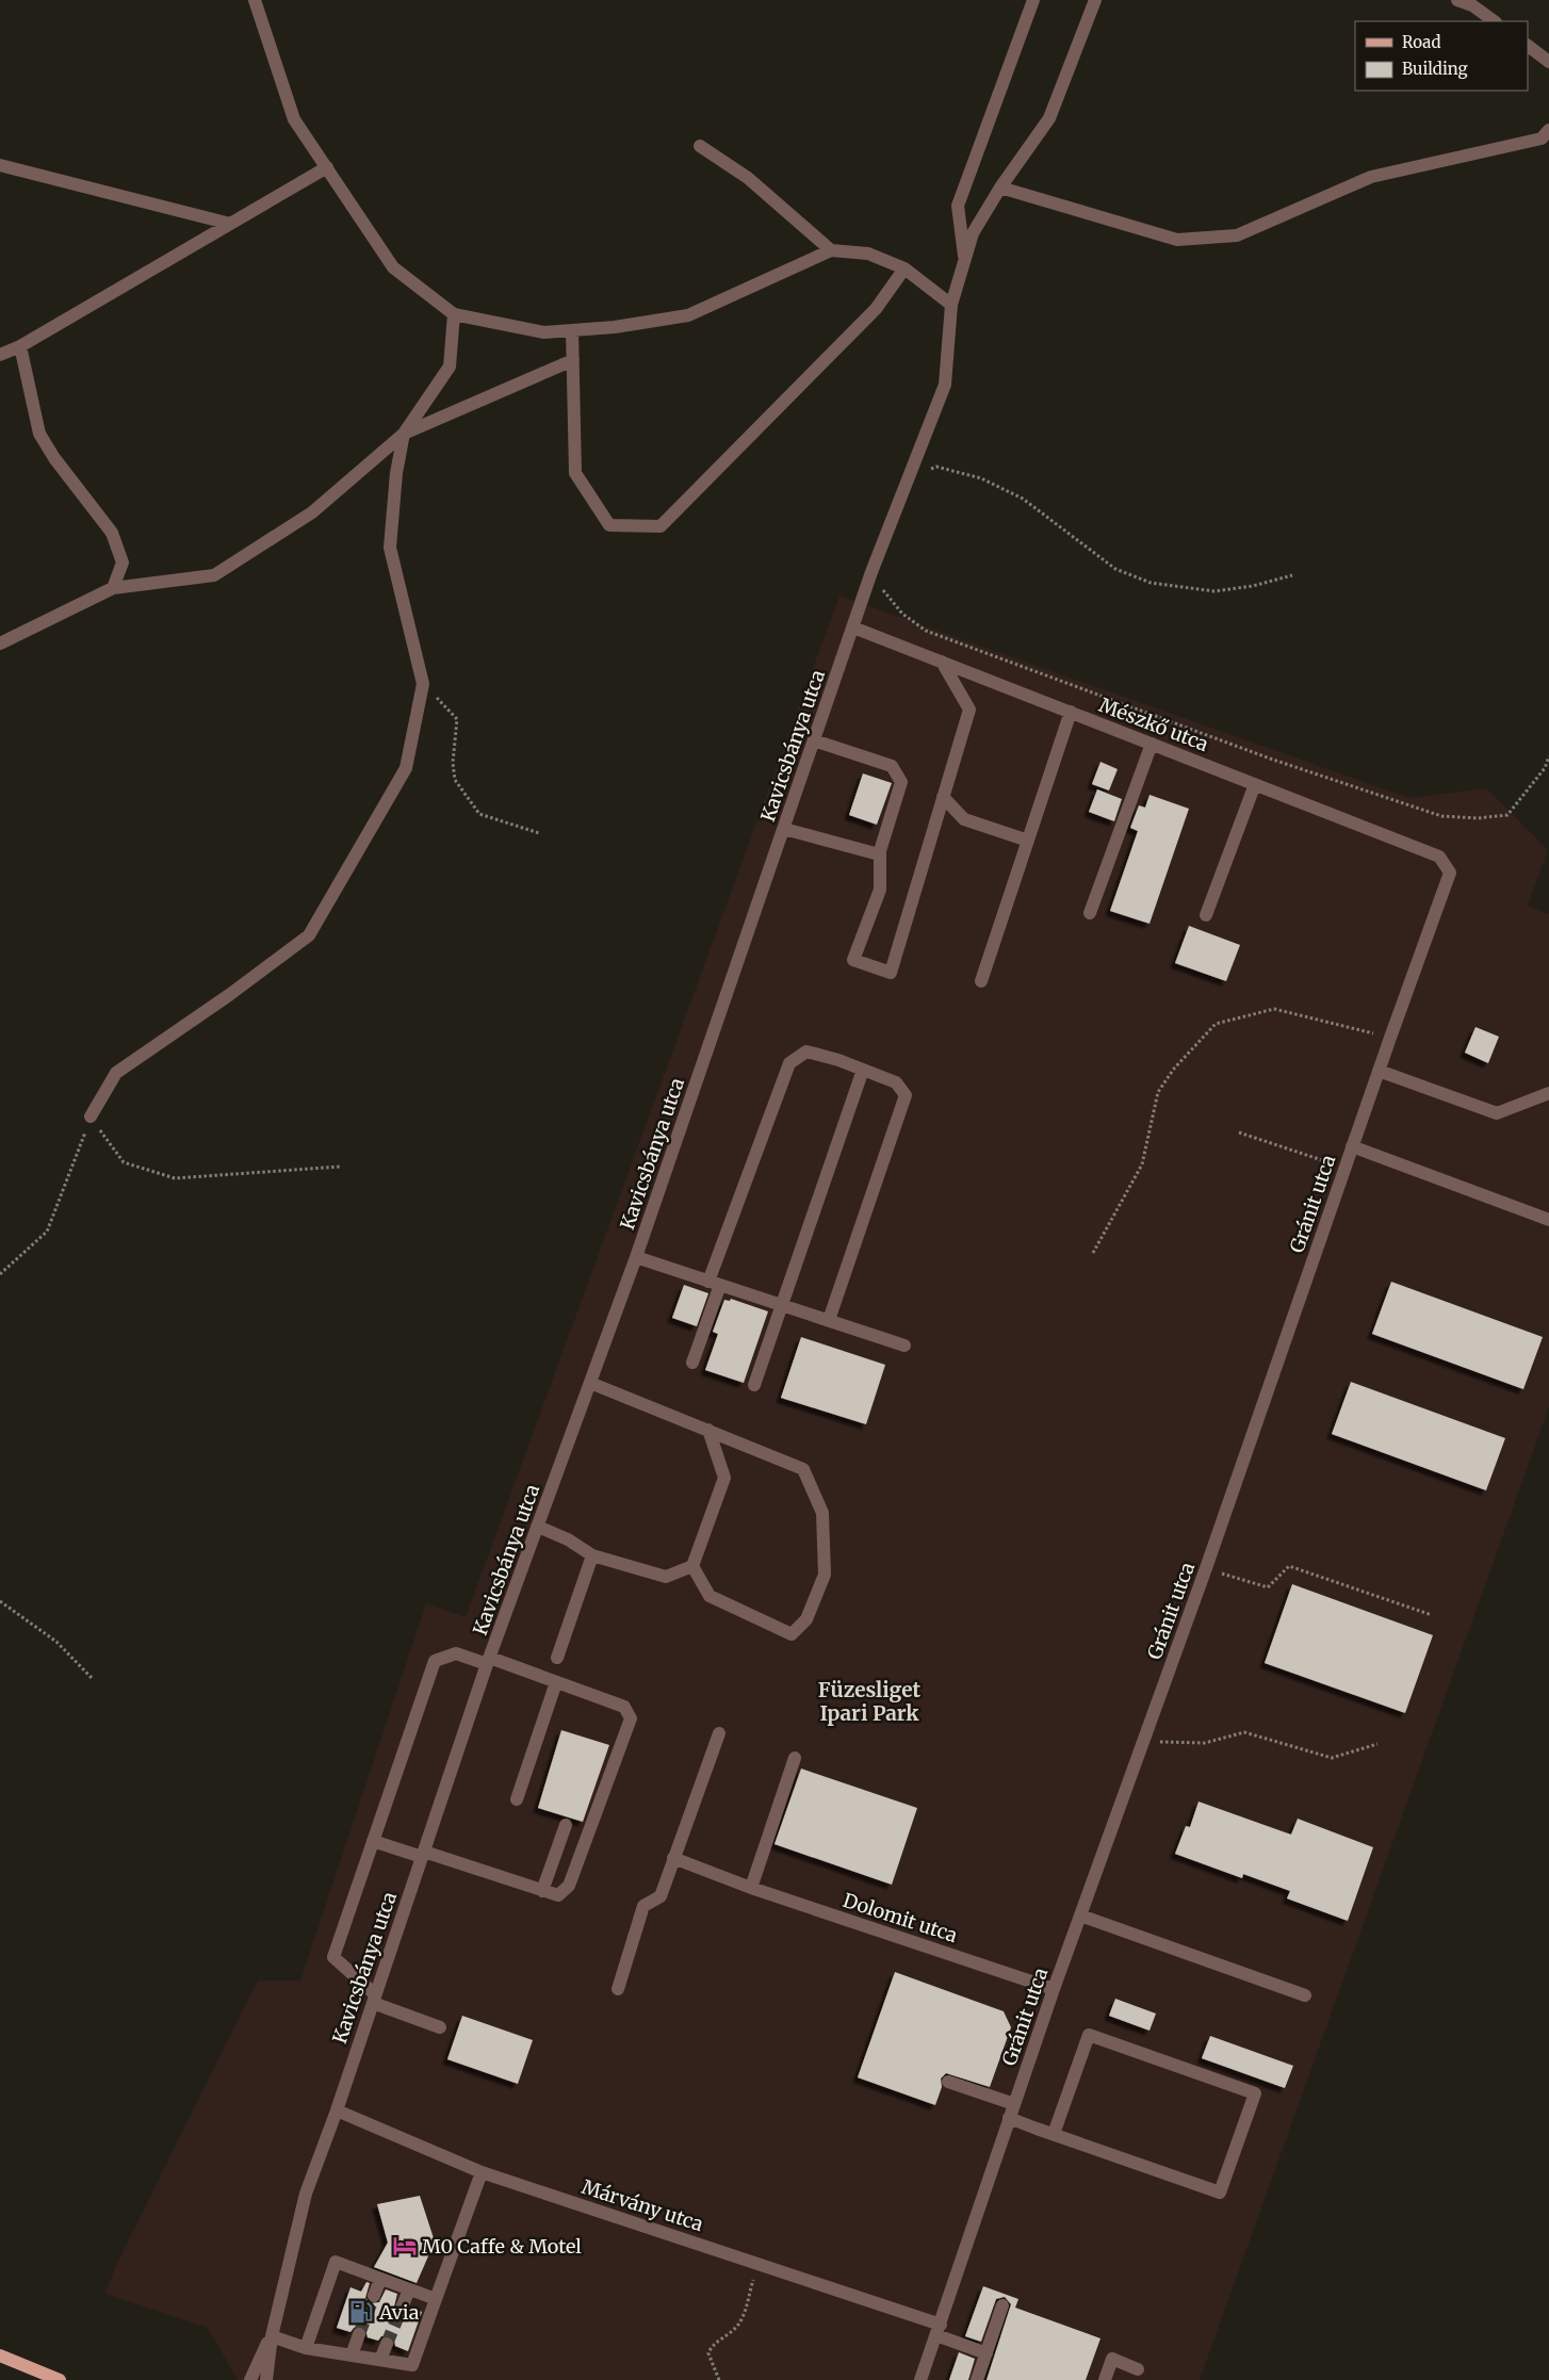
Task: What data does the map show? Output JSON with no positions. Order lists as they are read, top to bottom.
{
  "streets": {
    "street": [
      "Mészkő utca",
      "Kavicsbánya utca",
      "Gránit utca",
      "Dolomit utca",
      "Márvány utca"
    ]
  },
  "crossings": [
    ["Mészkő utca", "Kavicsbánya utca"],
    ["Mészkő utca", "Gránit utca"],
    ["Kavicsbánya utca", "Márvány utca"],
    ["Gránit utca", "Dolomit utca"],
    ["Gránit utca", "Márvány utca"]
  ],
  "districts": ["Füzesliget Ipari Park"],
  "places": {
    "hotel": ["M0 Caffe & Motel"],
    "fuel station": ["Avia"]
  },
  "legend": ["Road", "Building"]
}
